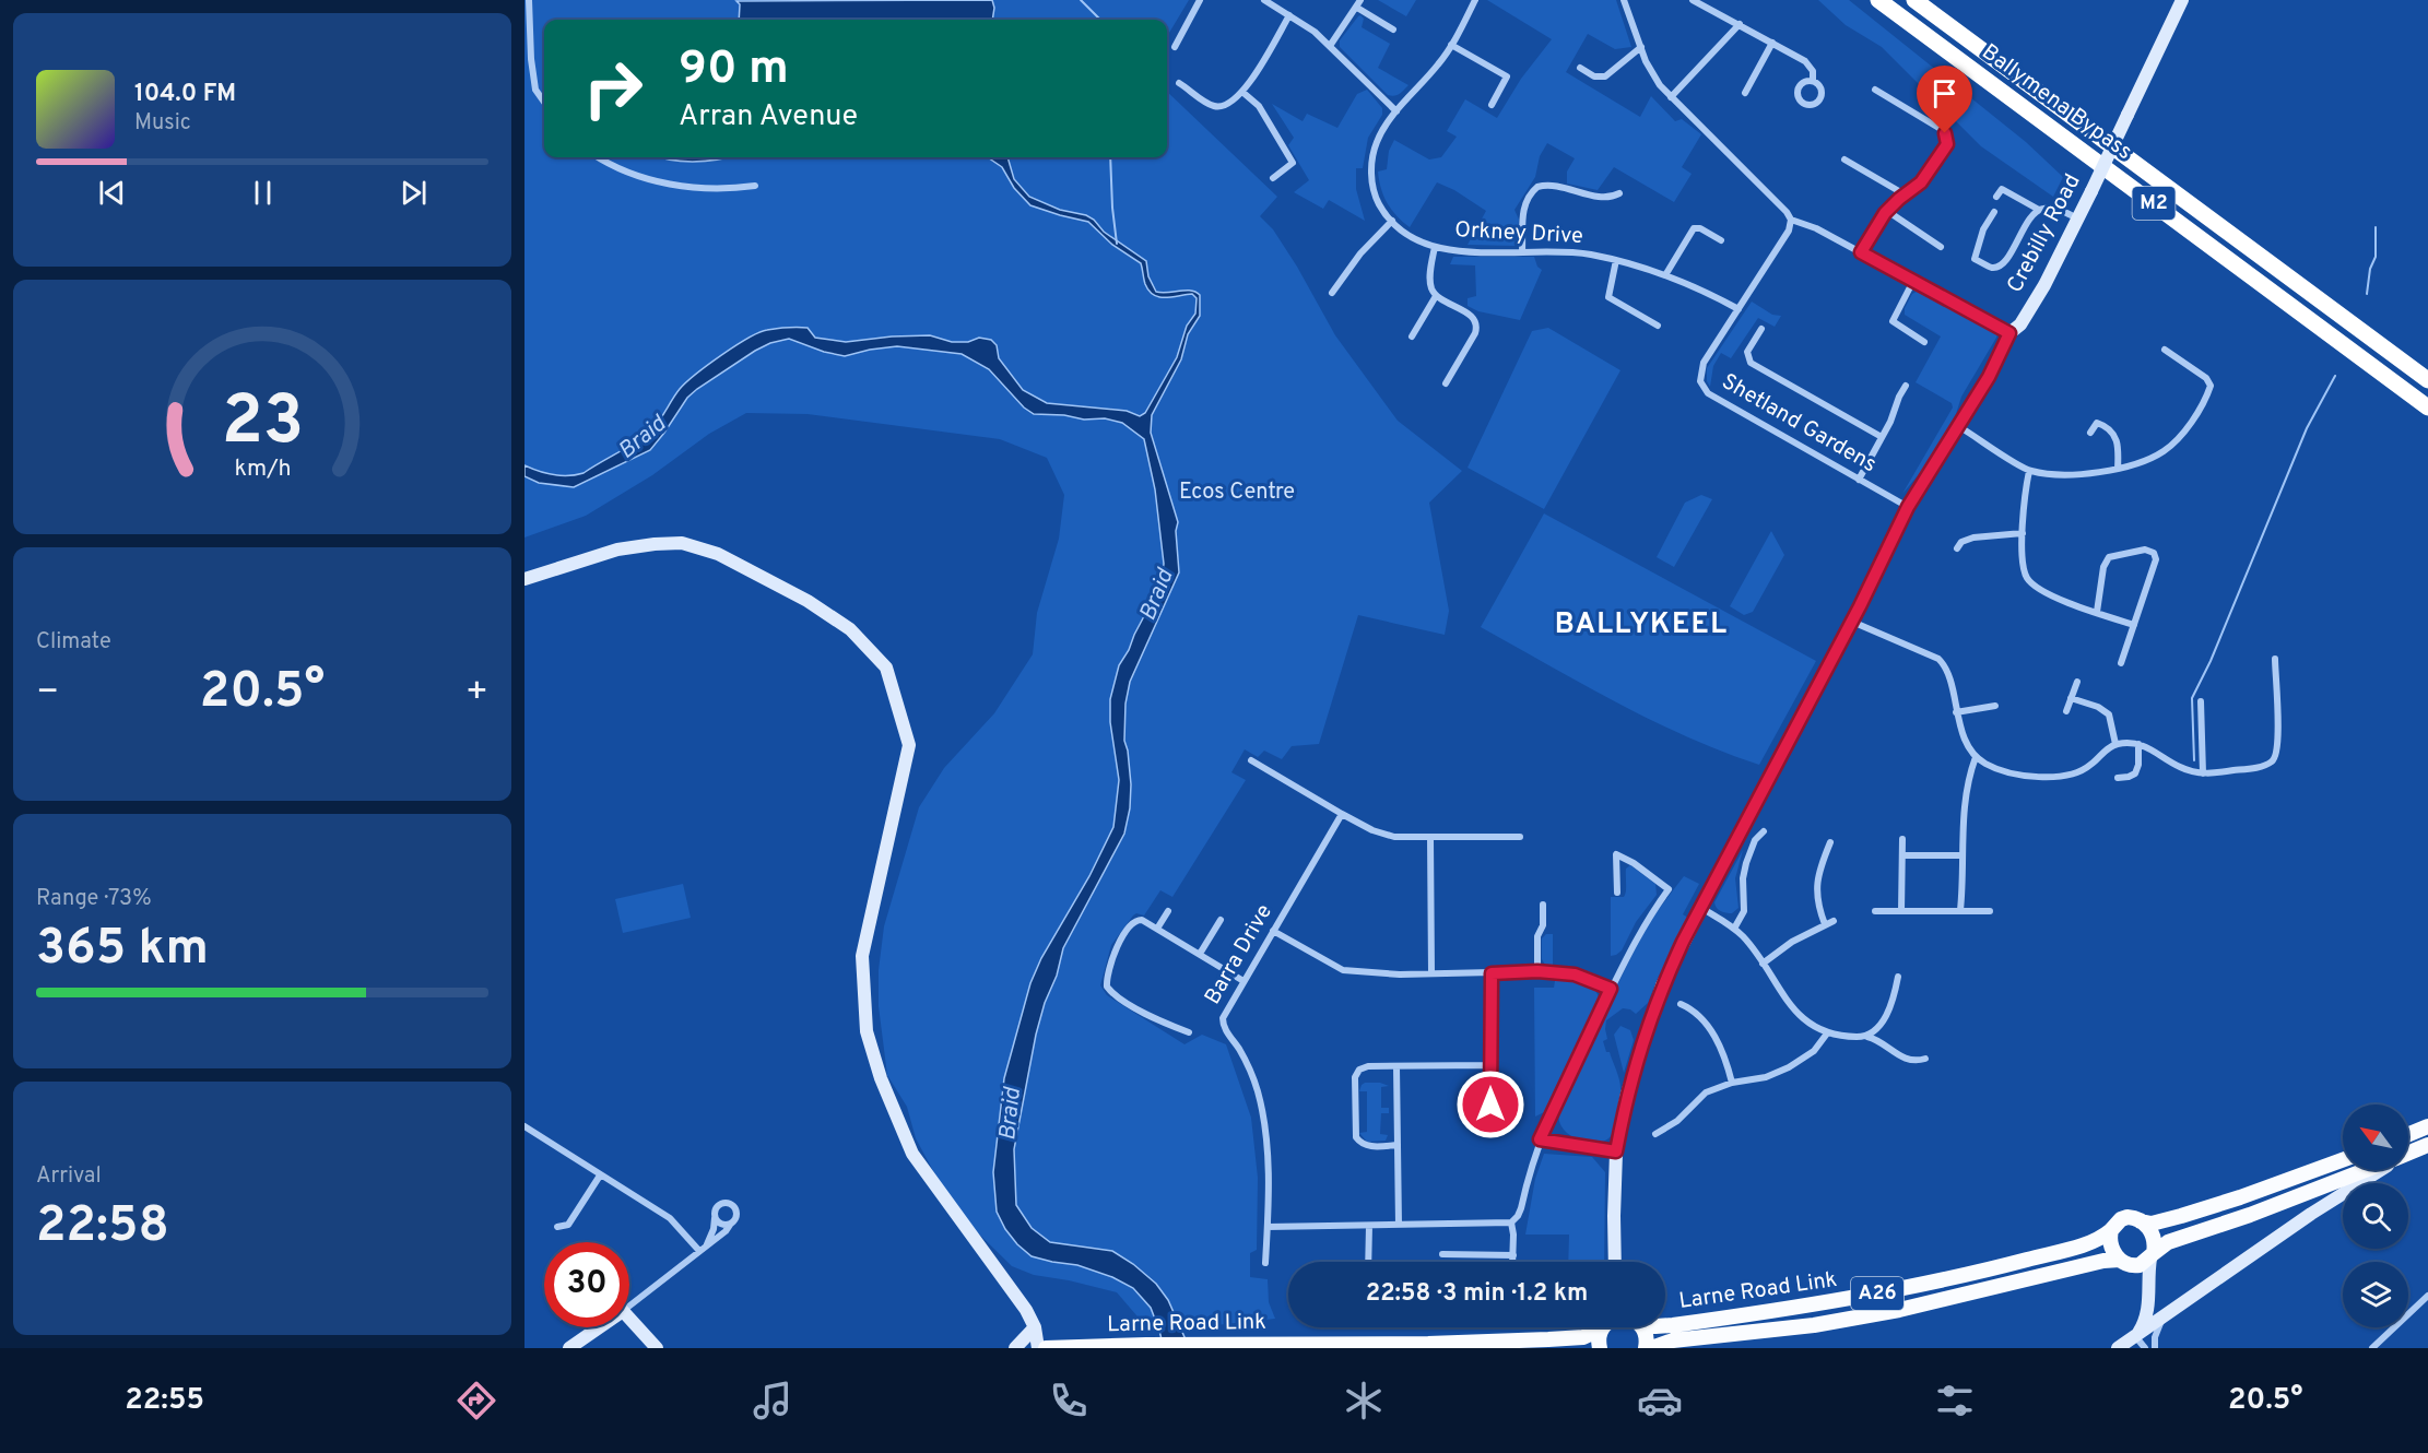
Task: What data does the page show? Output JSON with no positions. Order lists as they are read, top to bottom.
{
  "streets": {
    "highway": ["Ballymena Bypass", "M2"],
    "main road": ["Larne Road Link", "A26"],
    "street": [
      "Orkney Drive",
      "Crebilly Road",
      "Shetland Gardens",
      "Barra Drive"
    ]
  },
  "crossings": [
    ["Orkney Drive", "Shetland Gardens"],
    ["Crebilly Road", "Shetland Gardens"],
    ["Larne Road Link", "A26"]
  ],
  "districts": ["BALLYKEEL"],
  "water": ["Braid"],
  "parks": ["Ecos Centre"],
  "north": "top left",
  "page": {
    "turn": ["90 m", "Arran Avenue"],
    "song": ["104.0 FM", "Music"],
    "tile": [
      "Climate",
      ["Range · 73%", "365 km"],
      ["Arrival", "22:58"]
    ],
    "heat": ["−", "20.5°", "+"],
    "limit": "30",
    "trip": "22:58 · 3 min · 1.2 km",
    "tabs": ["22:55", "20.5°"],
    "gauge": ["23", "km/h"]
  }
}
